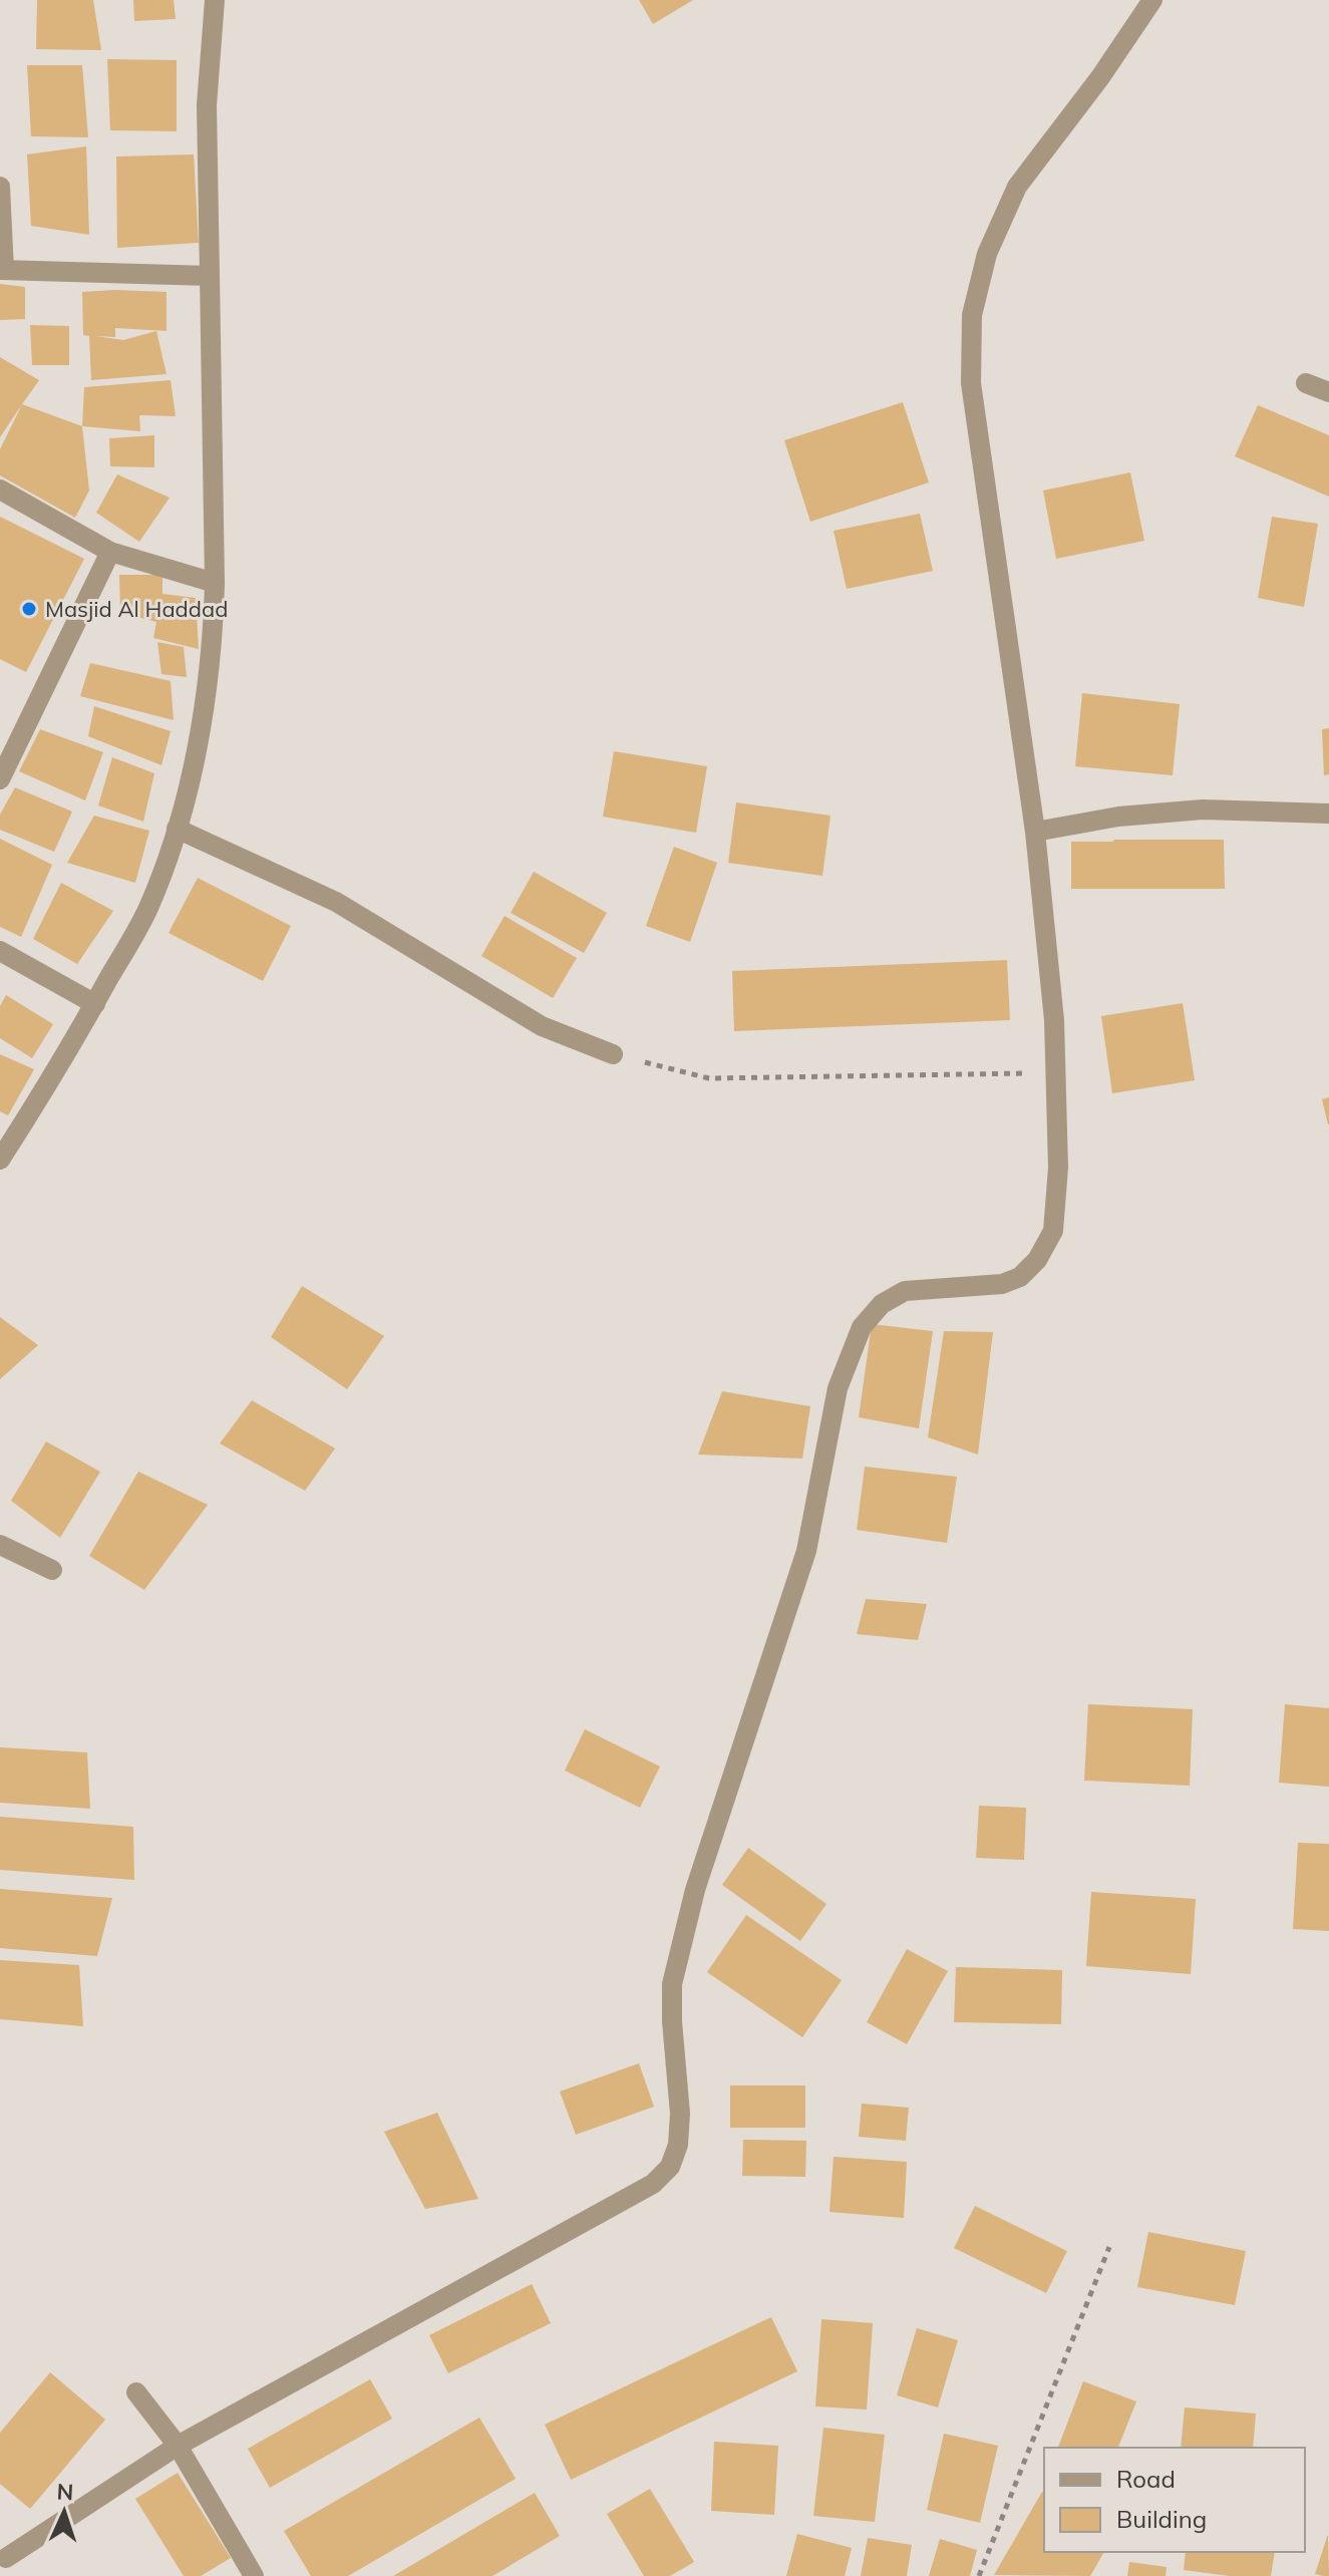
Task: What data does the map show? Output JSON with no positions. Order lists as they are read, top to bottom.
{
  "places": ["Masjid Al Haddad"],
  "legend": ["Road", "Building"],
  "north": "top"
}
